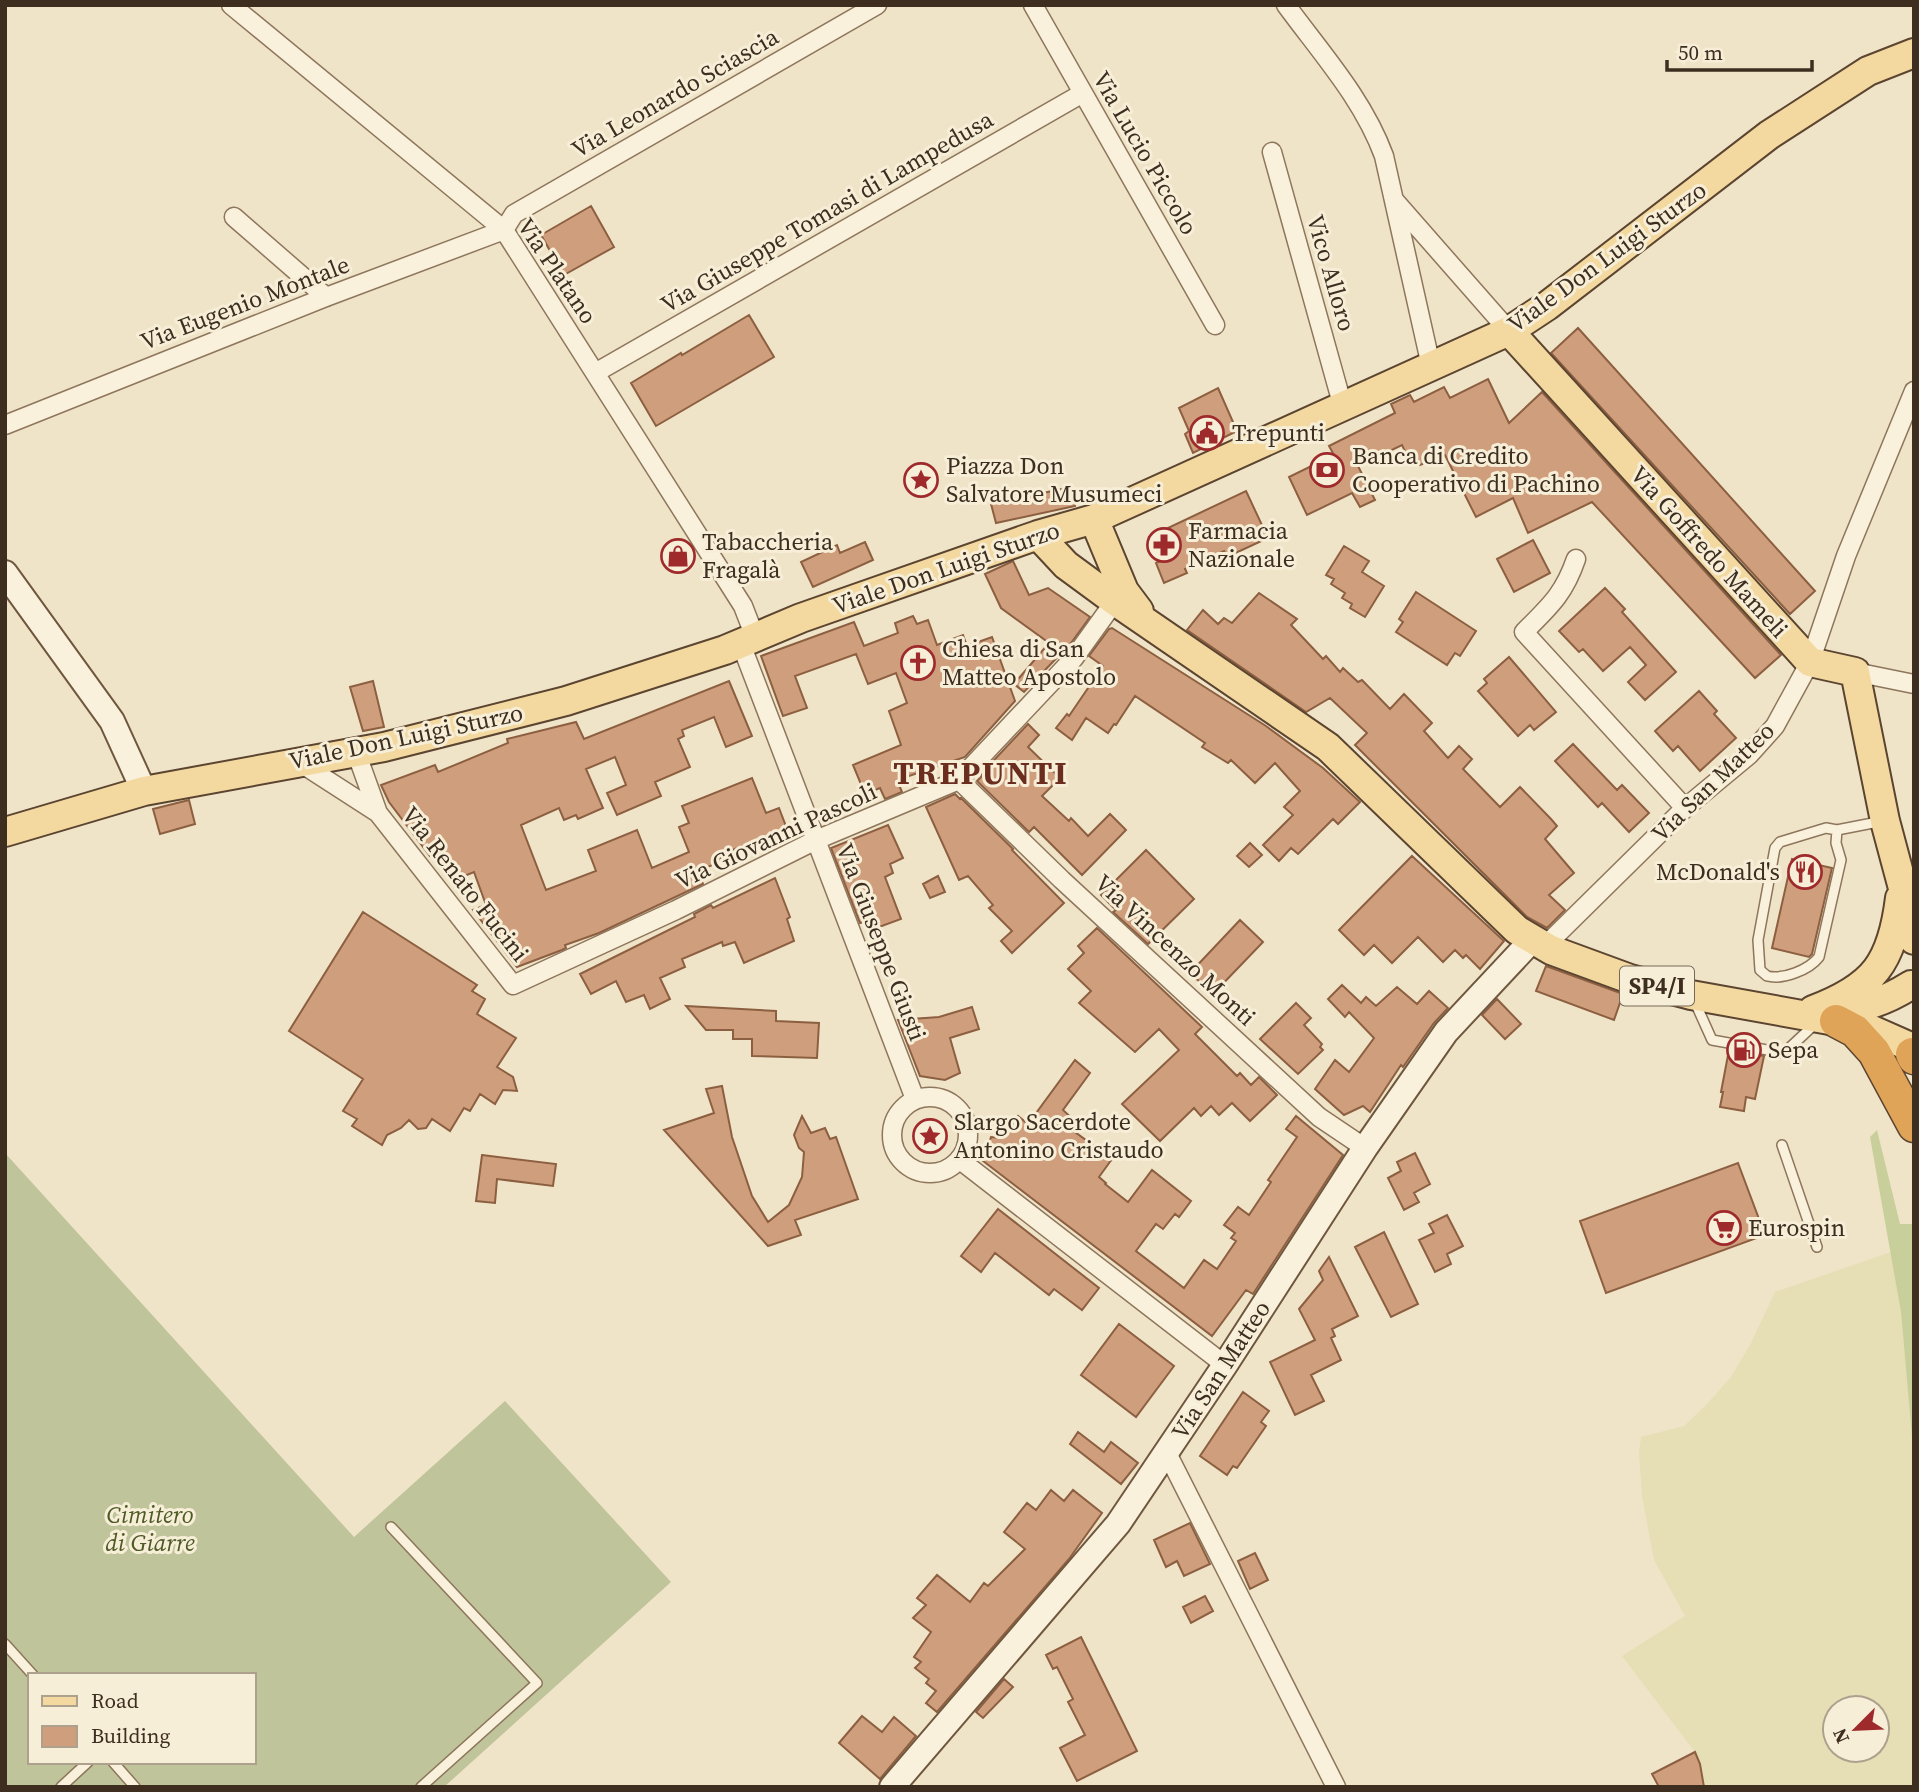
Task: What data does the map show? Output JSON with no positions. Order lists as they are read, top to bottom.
{
  "streets": {
    "main road": ["Viale Don Luigi Sturzo", "Via Goffredo Mameli", "SP4/I"],
    "street": [
      "Via Leonardo Sciascia",
      "Via Lucio Piccolo",
      "Via Giuseppe Tomasi di Lampedusa",
      "Via Platano",
      "Vico Alloro",
      "Via Eugenio Montale",
      "Via San Matteo",
      "Via Giovanni Pascoli",
      "Via Renato Fucini",
      "Via Giuseppe Giusti",
      "Via Vincenzo Monti"
    ]
  },
  "crossings": [
    ["Via Leonardo Sciascia", "Via Platano"],
    ["Via Leonardo Sciascia", "Via Eugenio Montale"],
    ["Via Lucio Piccolo", "Via Giuseppe Tomasi di Lampedusa"],
    ["Via Giuseppe Tomasi di Lampedusa", "Via Platano"],
    ["Viale Don Luigi Sturzo", "Via Platano"],
    ["Viale Don Luigi Sturzo", "Vico Alloro"],
    ["Viale Don Luigi Sturzo", "Via Goffredo Mameli"],
    ["Viale Don Luigi Sturzo", "Via Renato Fucini"],
    ["Viale Don Luigi Sturzo", "Via Giuseppe Giusti"],
    ["Via Platano", "Via Eugenio Montale"],
    ["Via Platano", "Via Giuseppe Giusti"],
    ["Via Goffredo Mameli", "Via San Matteo"],
    ["Via San Matteo", "Via Vincenzo Monti"],
    ["Via San Matteo", "SP4/I"],
    ["Via Giovanni Pascoli", "Via Renato Fucini"],
    ["Via Giovanni Pascoli", "Via Giuseppe Giusti"],
    ["Via Giovanni Pascoli", "Via Vincenzo Monti"]
  ],
  "districts": ["TREPUNTI"],
  "parks": ["Cimitero di Giarre"],
  "places": {
    "public building": ["Trepunti"],
    "bank": ["Banca di Credito Cooperativo di Pachino"],
    "place": ["Piazza Don Salvatore Musumeci", "Slargo Sacerdote Antonino Cristaudo"],
    "pharmacy": ["Farmacia Nazionale"],
    "shop": ["Tabaccheria Fragalà"],
    "church": ["Chiesa di San Matteo Apostolo"],
    "restaurant": ["McDonald's"],
    "fuel station": ["Sepa"],
    "supermarket": ["Eurospin"]
  },
  "legend": ["Road", "Building"],
  "scale_bar": "50 m",
  "north": "bottom left"
}
